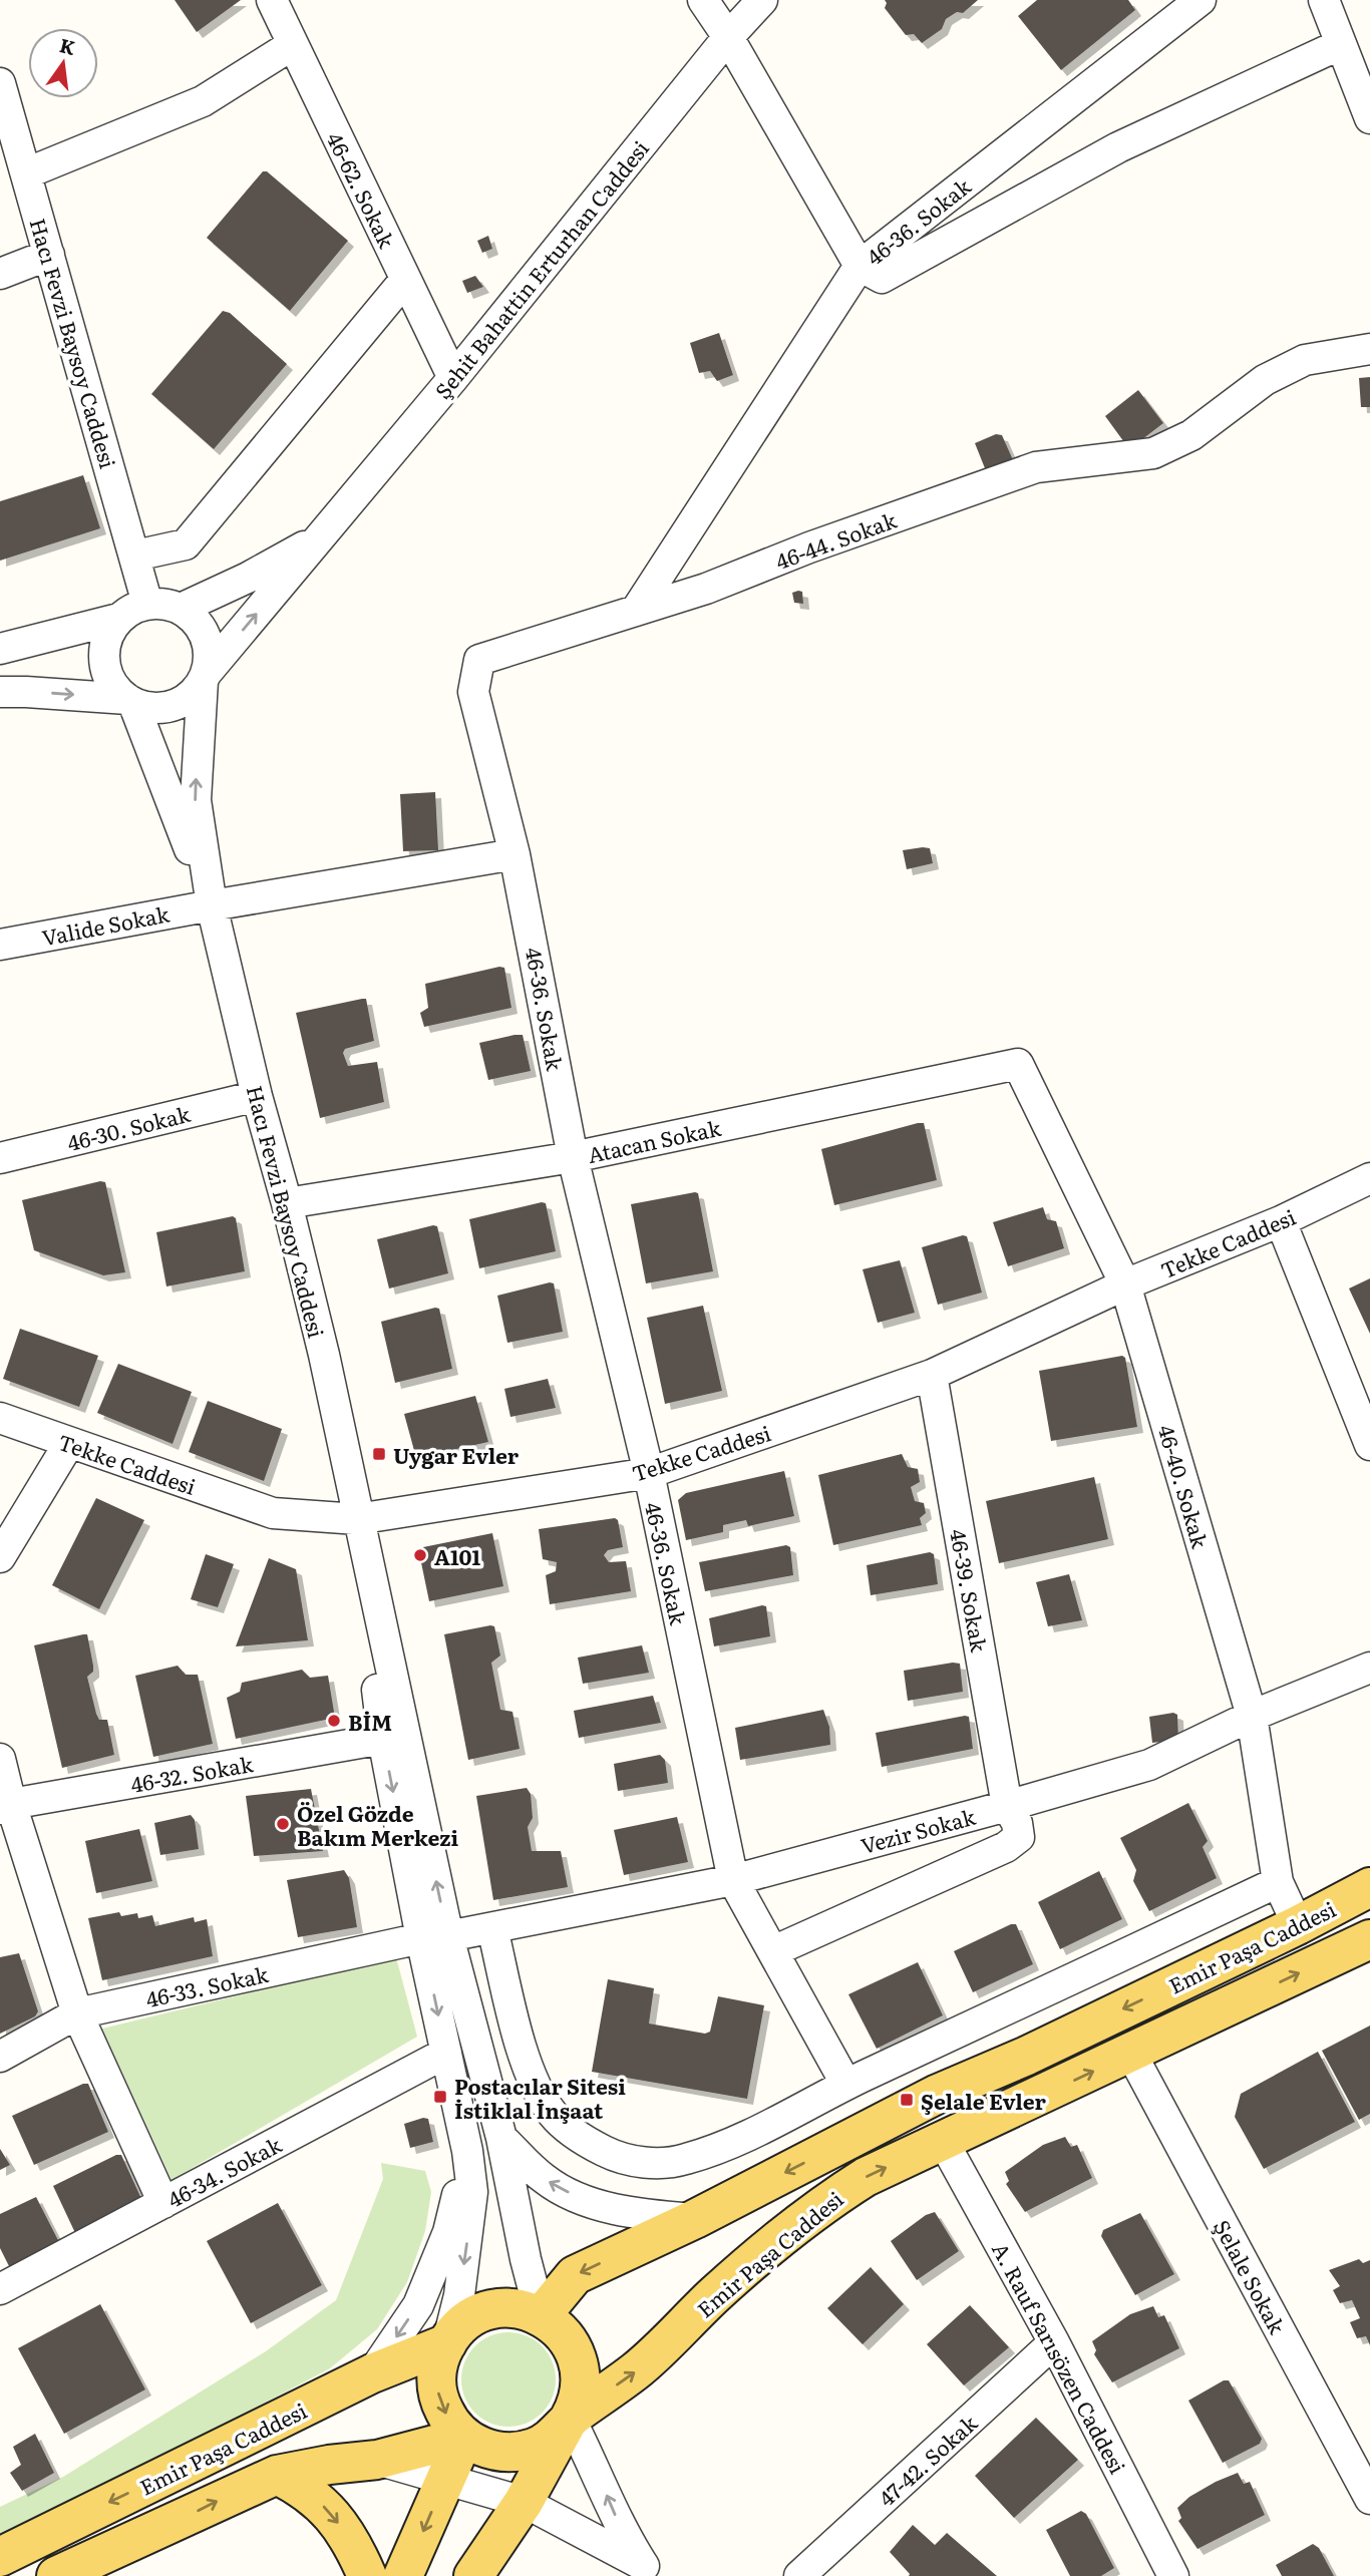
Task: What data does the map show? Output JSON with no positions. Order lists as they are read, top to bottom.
{
  "streets": {
    "main road": ["Emir Paşa Caddesi"],
    "street": [
      "46-62. Sokak",
      "46-36. Sokak",
      "Şehit Bahattin Erturhan Caddesi",
      "Hacı Fevzi Baysoy Caddesi",
      "46-44. Sokak",
      "Valide Sokak",
      "46-30. Sokak",
      "Atacan Sokak",
      "Tekke Caddesi",
      "46-40. Sokak",
      "46-39. Sokak",
      "46-32. Sokak",
      "Vezir Sokak",
      "46-33. Sokak",
      "46-34. Sokak",
      "Şelale Sokak",
      "A. Rauf Sarısözen Caddesi",
      "47-42. Sokak"
    ]
  },
  "crossings": [
    ["46-62. Sokak", "Şehit Bahattin Erturhan Caddesi"],
    ["46-36. Sokak", "46-44. Sokak"],
    ["46-36. Sokak", "Valide Sokak"],
    ["46-36. Sokak", "Atacan Sokak"],
    ["46-36. Sokak", "Tekke Caddesi"],
    ["46-36. Sokak", "46-39. Sokak"],
    ["46-36. Sokak", "Vezir Sokak"],
    ["Şehit Bahattin Erturhan Caddesi", "Hacı Fevzi Baysoy Caddesi"],
    ["Hacı Fevzi Baysoy Caddesi", "Valide Sokak"],
    ["Hacı Fevzi Baysoy Caddesi", "46-30. Sokak"],
    ["Hacı Fevzi Baysoy Caddesi", "Atacan Sokak"],
    ["Hacı Fevzi Baysoy Caddesi", "Tekke Caddesi"],
    ["Hacı Fevzi Baysoy Caddesi", "46-32. Sokak"],
    ["Hacı Fevzi Baysoy Caddesi", "Vezir Sokak"],
    ["Hacı Fevzi Baysoy Caddesi", "Emir Paşa Caddesi"],
    ["Hacı Fevzi Baysoy Caddesi", "46-33. Sokak"],
    ["Hacı Fevzi Baysoy Caddesi", "46-34. Sokak"],
    ["46-44. Sokak", "Valide Sokak"],
    ["Atacan Sokak", "46-40. Sokak"],
    ["Tekke Caddesi", "46-40. Sokak"],
    ["Tekke Caddesi", "46-39. Sokak"],
    ["46-40. Sokak", "Vezir Sokak"],
    ["46-40. Sokak", "Emir Paşa Caddesi"],
    ["46-39. Sokak", "Vezir Sokak"],
    ["Vezir Sokak", "46-33. Sokak"],
    ["Emir Paşa Caddesi", "Şelale Sokak"],
    ["Emir Paşa Caddesi", "A. Rauf Sarısözen Caddesi"],
    ["A. Rauf Sarısözen Caddesi", "47-42. Sokak"]
  ],
  "places": {
    "transit": ["Uygar Evler", "Postacılar Sitesi İstiklal İnşaat", "Şelale Evler"],
    "other": ["A101", "BİM", "Özel Gözde Bakım Merkezi"]
  },
  "north": "top"
}
